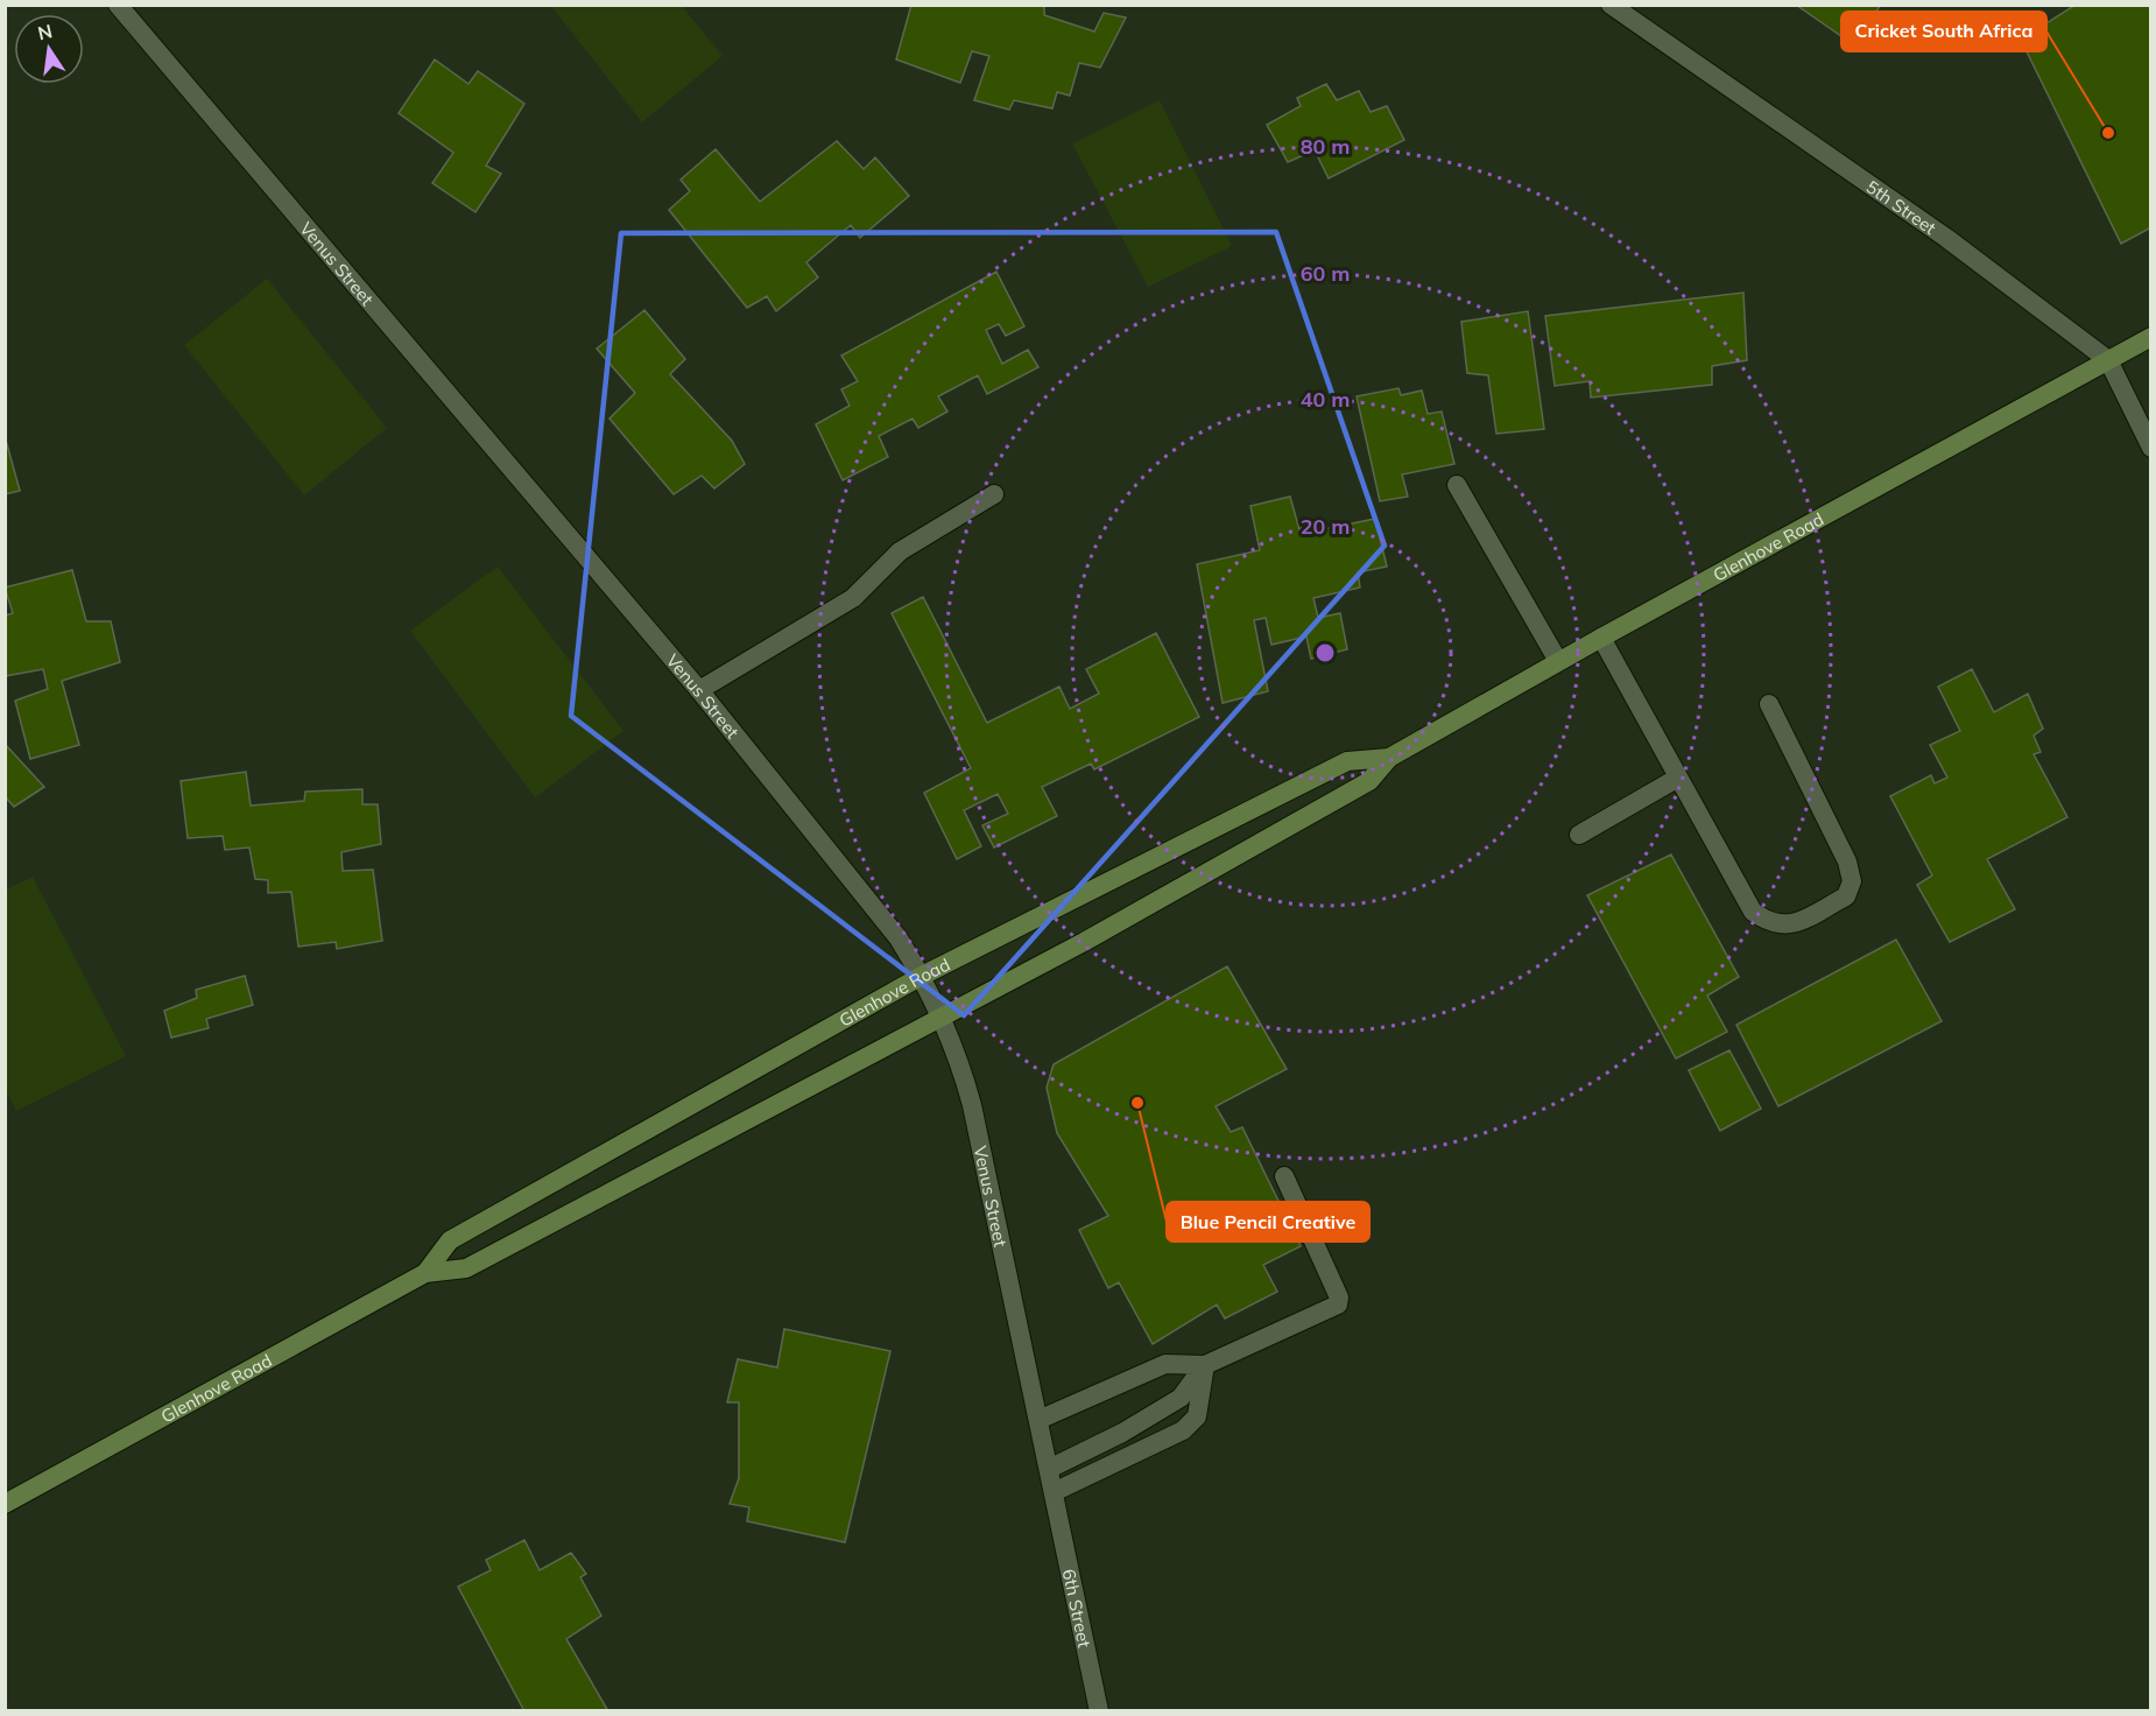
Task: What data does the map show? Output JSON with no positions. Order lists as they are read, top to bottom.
{
  "streets": {
    "main road": ["Glenhove Road"],
    "street": ["5th Street", "Venus Street", "6th Street"]
  },
  "crossings": [
    ["5th Street", "Glenhove Road"],
    ["Venus Street", "Glenhove Road"],
    ["Venus Street", "6th Street"]
  ],
  "places": ["Cricket South Africa", "Blue Pencil Creative"],
  "north": "top",
  "rings": [
    "80 m",
    "60 m",
    "40 m",
    "20 m"
  ]
}
